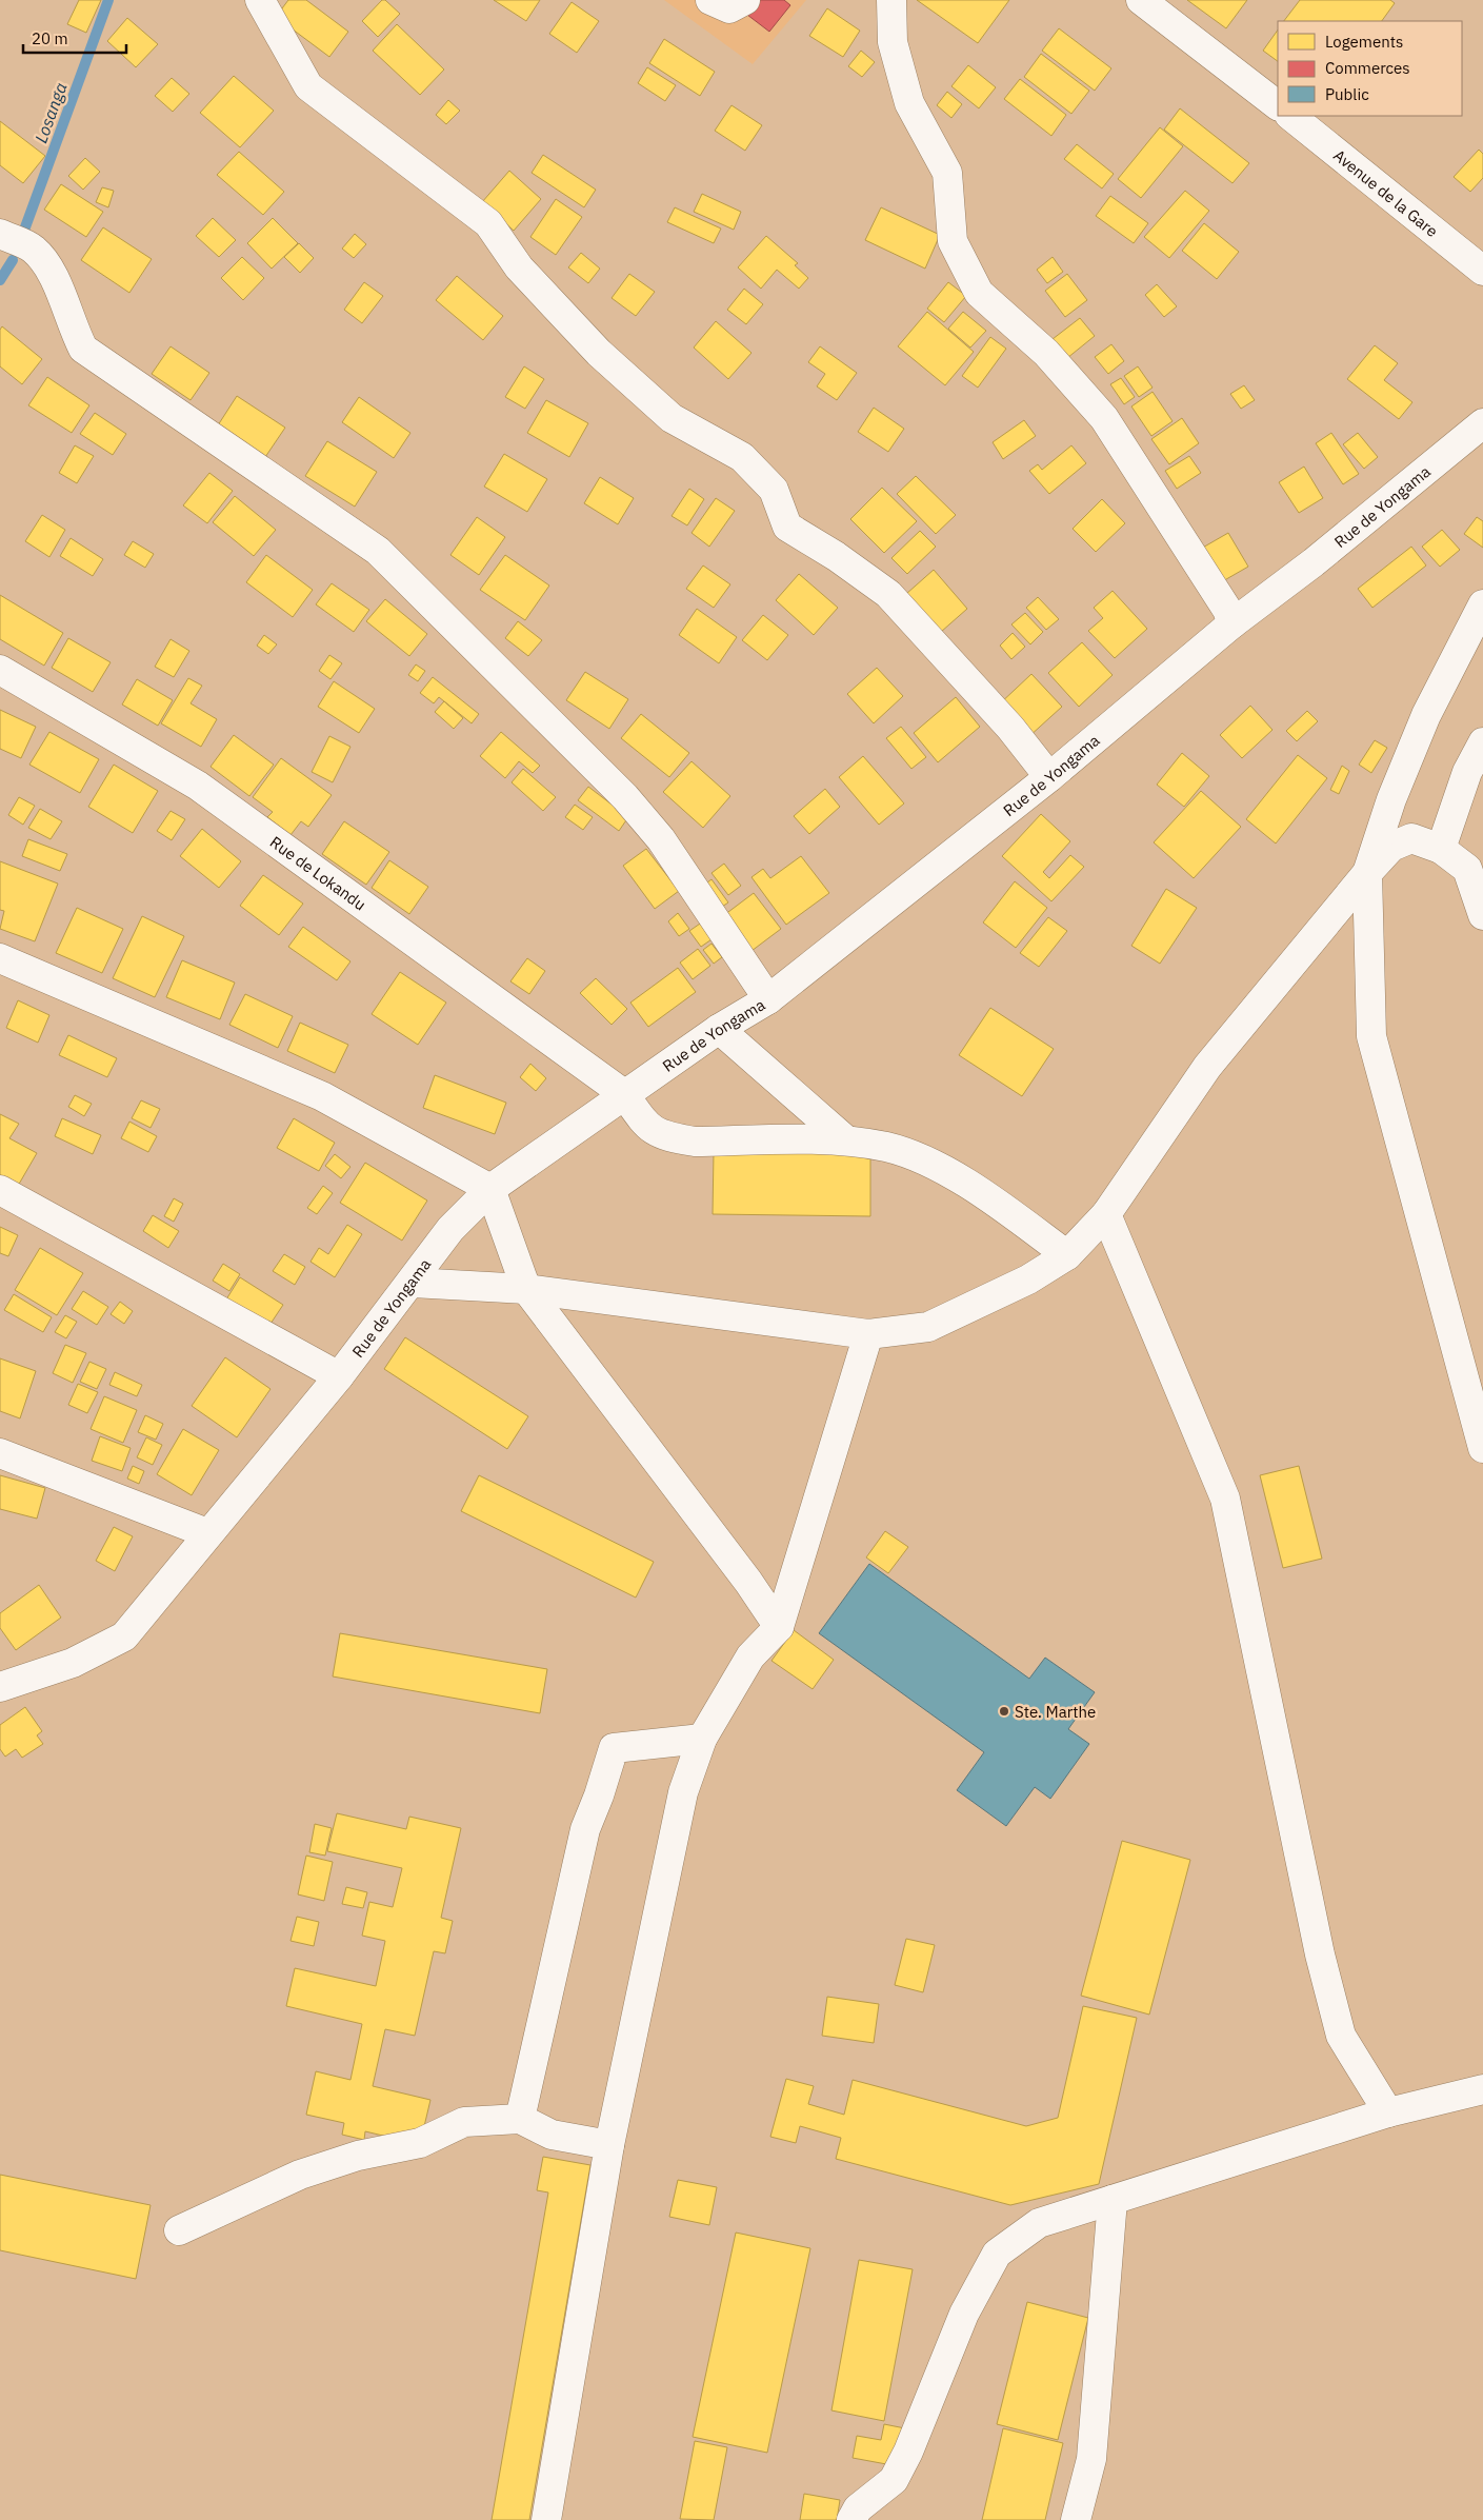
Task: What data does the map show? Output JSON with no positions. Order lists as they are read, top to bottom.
{
  "streets": {
    "street": ["Avenue de la Gare", "Rue de Yongama", "Rue de Lokandu"]
  },
  "crossings": [
    ["Rue de Yongama", "Rue de Lokandu"]
  ],
  "water": ["Losanga"],
  "places": ["Ste. Marthe"],
  "legend": ["Logements", "Commerces", "Public"],
  "scale_bar": "20 m"
}
